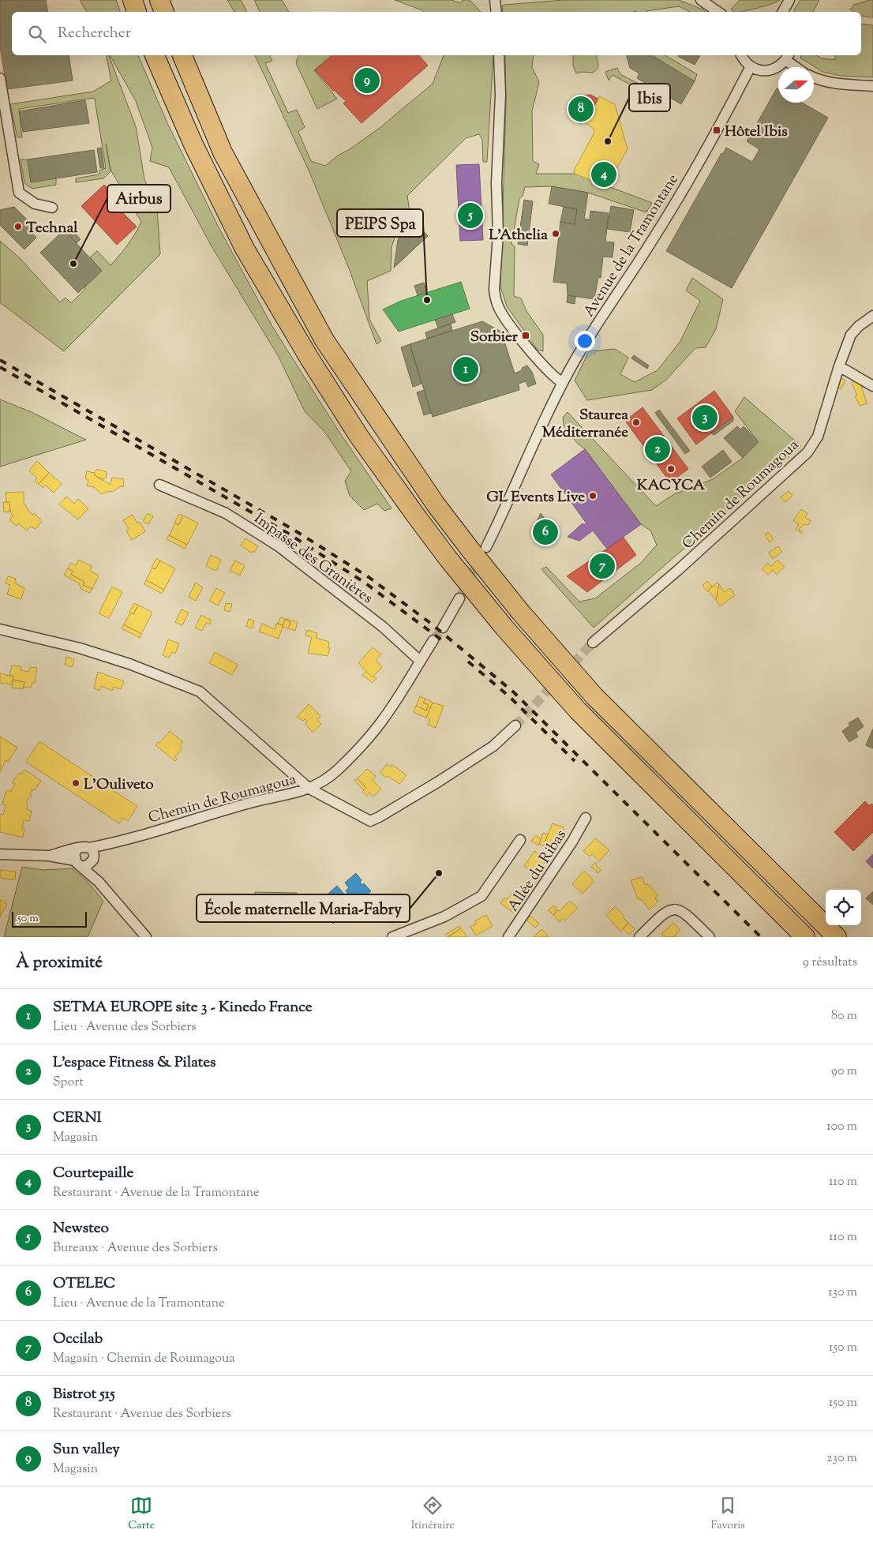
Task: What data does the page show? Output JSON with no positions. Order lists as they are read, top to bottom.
{
  "streets": {
    "street": [
      "Avenue de la Tramontane",
      "Chemin de Roumagoua",
      "Impasse des Granières",
      "Allée du Ribas"
    ]
  },
  "places": {
    "transit": ["Hôtel Ibis", "Sorbier"],
    "other": [
      "Ibis",
      "Technal",
      "L'Athelia",
      "Airbus",
      "PEIPS Spa",
      "Staurea Méditerranée",
      "KACYCA",
      "GL Events Live",
      "L'Ouliveto",
      "École maternelle Maria-Fabry"
    ]
  },
  "scale_bar": "50 m",
  "north": "right",
  "page": {
    "search": "Rechercher",
    "pins": [
      "9",
      "8",
      "4",
      "5",
      "1",
      "3",
      "2",
      "6",
      "7"
    ],
    "scale": "50 m",
    "heading": ["À proximité", "9 résultats"],
    "list": [
      {
        "mark": "1",
        "name": "SETMA EUROPE site 3 - Kinedo France",
        "note": "Lieu · Avenue des Sorbiers",
        "value": "80 m"
      },
      {
        "mark": "2",
        "name": "L'espace Fitness & Pilates",
        "note": "Sport",
        "value": "90 m"
      },
      {
        "mark": "3",
        "name": "CERNI",
        "note": "Magasin",
        "value": "100 m"
      },
      {
        "mark": "4",
        "name": "Courtepaille",
        "note": "Restaurant · Avenue de la Tramontane",
        "value": "110 m"
      },
      {
        "mark": "5",
        "name": "Newsteo",
        "note": "Bureaux · Avenue des Sorbiers",
        "value": "110 m"
      },
      {
        "mark": "6",
        "name": "OTELEC",
        "note": "Lieu · Avenue de la Tramontane",
        "value": "130 m"
      },
      {
        "mark": "7",
        "name": "Occilab",
        "note": "Magasin · Chemin de Roumagoua",
        "value": "150 m"
      },
      {
        "mark": "8",
        "name": "Bistrot 515",
        "note": "Restaurant · Avenue des Sorbiers",
        "value": "150 m"
      },
      {
        "mark": "9",
        "name": "Sun valley",
        "note": "Magasin",
        "value": "230 m"
      }
    ],
    "nav": ["Carte", "Itinéraire", "Favoris"]
  }
}
